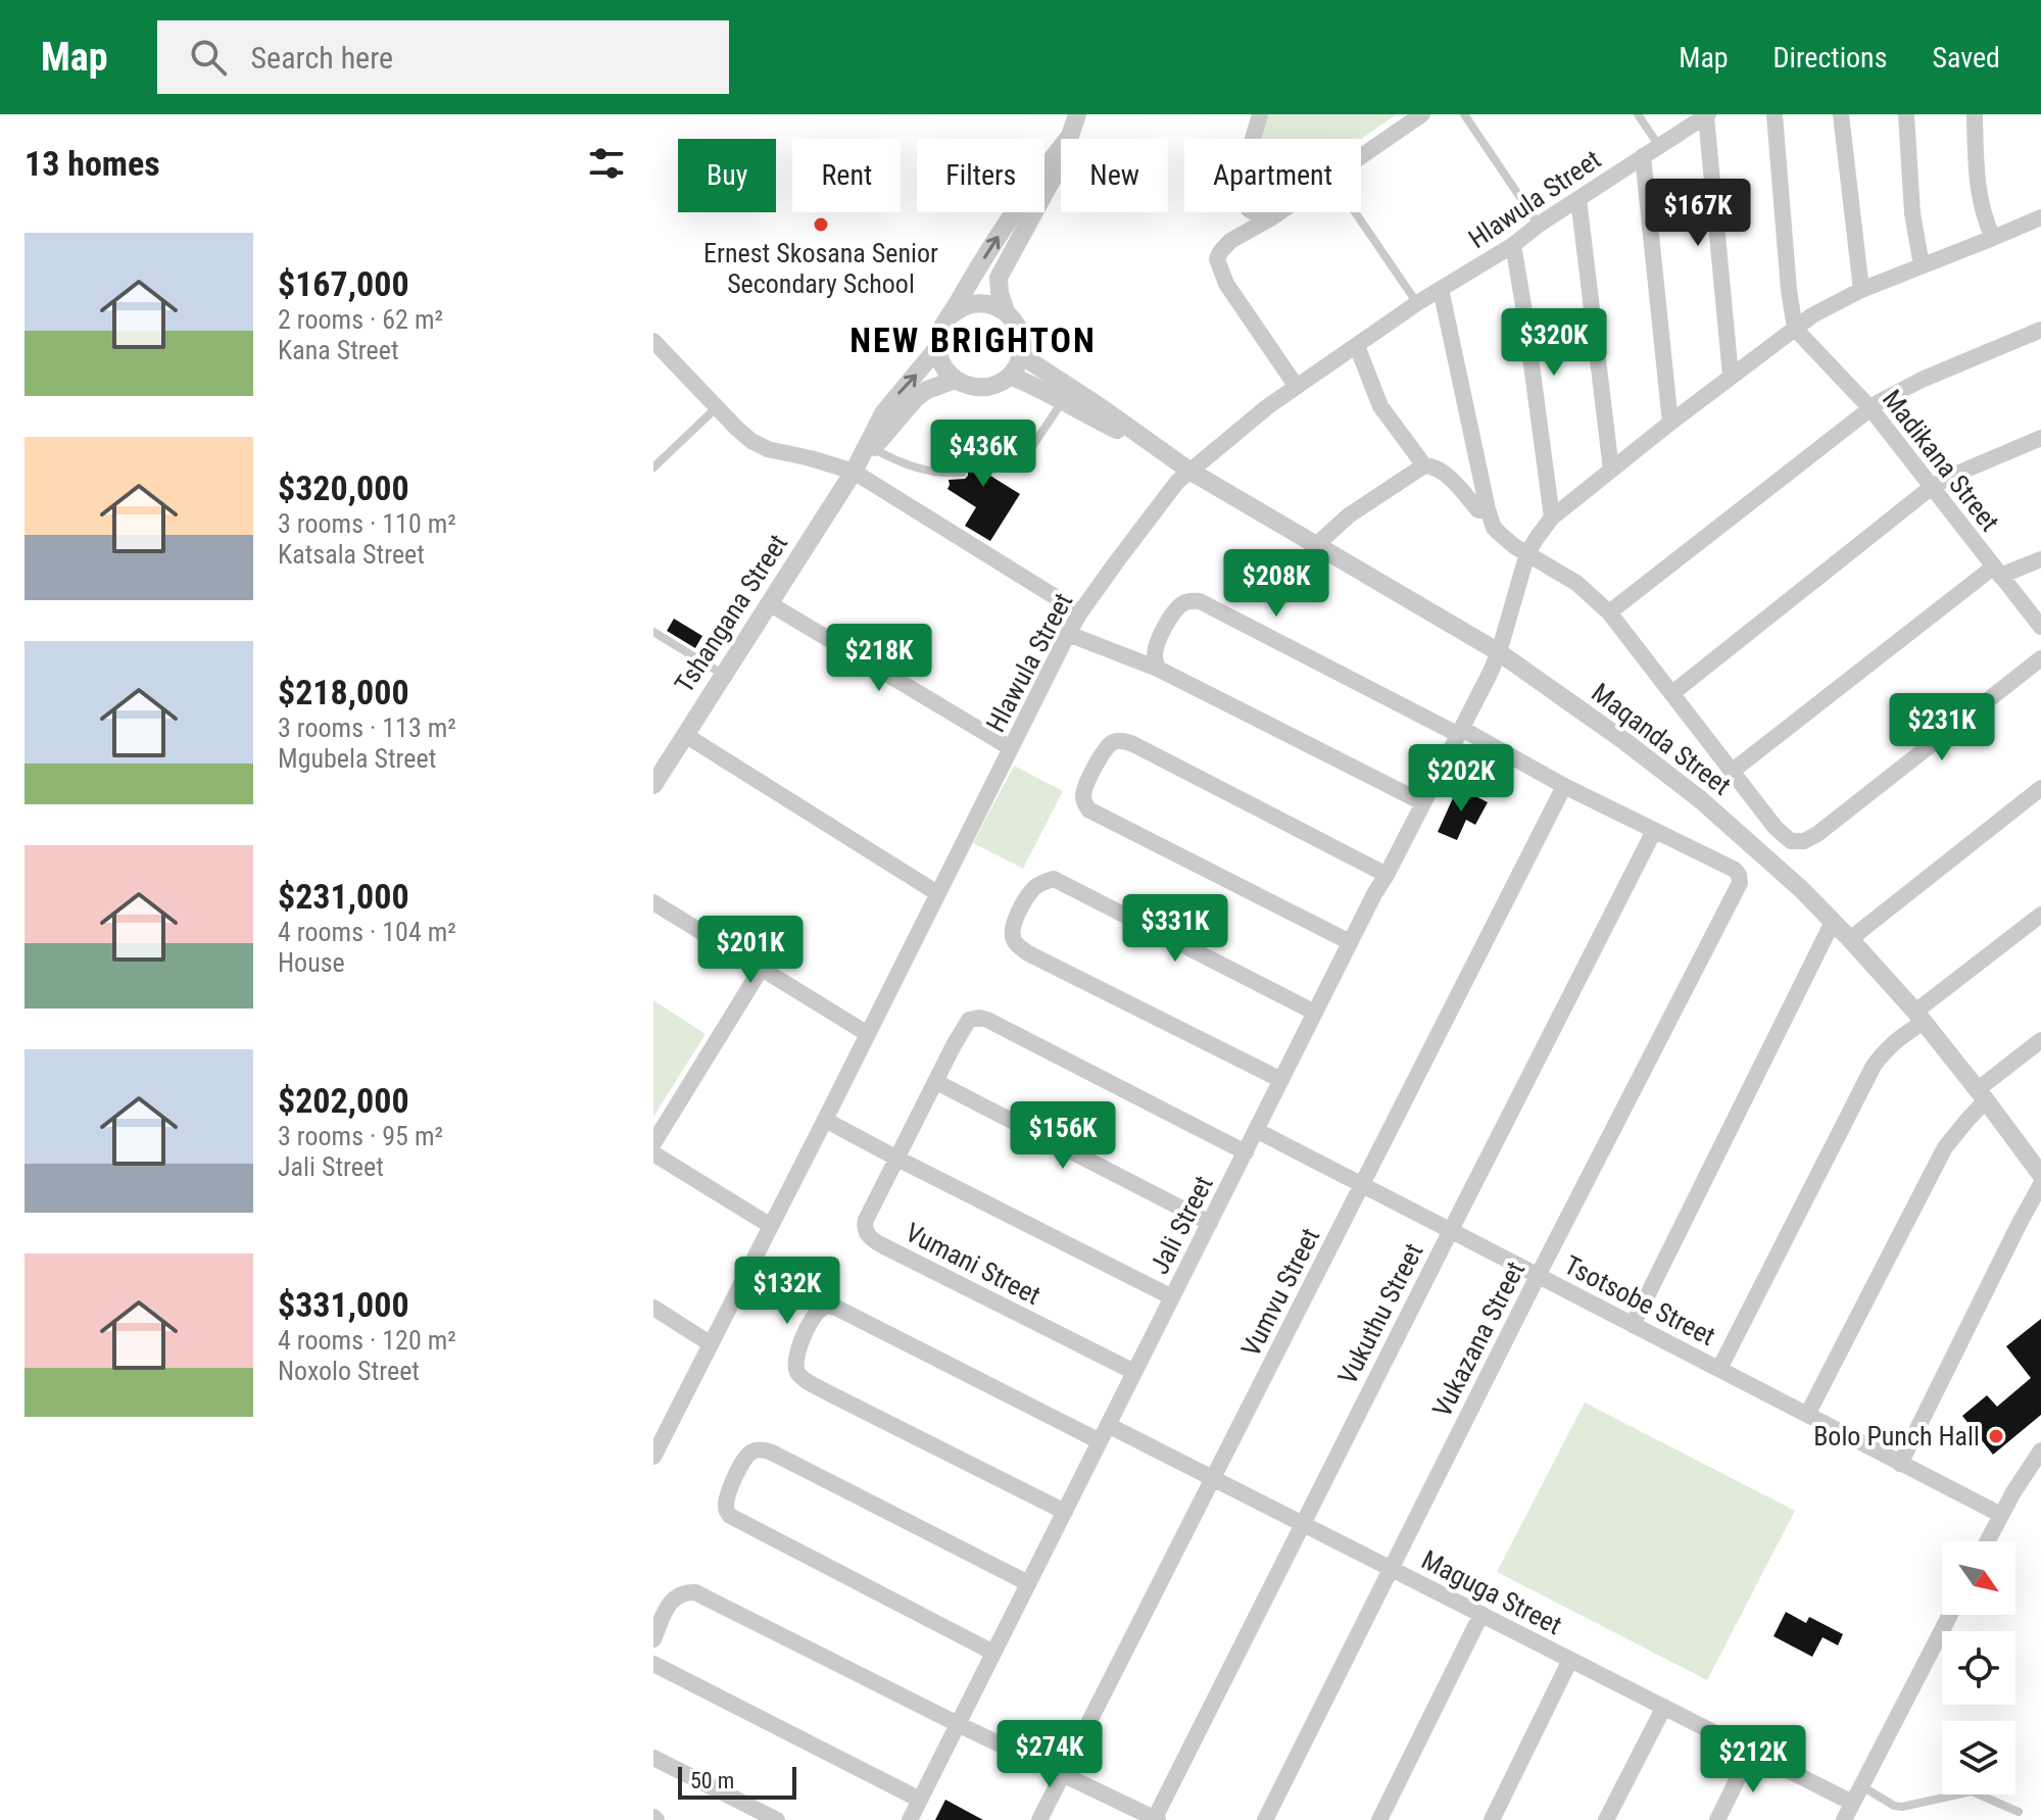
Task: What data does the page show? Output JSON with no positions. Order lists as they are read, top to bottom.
{
  "streets": {
    "street": [
      "Hlawula Street",
      "Madikana Street",
      "Tshangana Street",
      "Maqanda Street",
      "Jali Street",
      "Vumani Street",
      "Vumvu Street",
      "Tsotsobe Street",
      "Vukuthu Street",
      "Vukazana Street",
      "Maguga Street"
    ]
  },
  "crossings": [
    ["Hlawula Street", "Maqanda Street"],
    ["Madikana Street", "Jali Street"],
    ["Tshangana Street", "Maqanda Street"],
    ["Maqanda Street", "Jali Street"],
    ["Jali Street", "Vumani Street"],
    ["Jali Street", "Tsotsobe Street"],
    ["Jali Street", "Maguga Street"],
    ["Vumvu Street", "Tsotsobe Street"],
    ["Vumvu Street", "Maguga Street"],
    ["Tsotsobe Street", "Vukuthu Street"],
    ["Tsotsobe Street", "Vukazana Street"],
    ["Vukuthu Street", "Vukazana Street"],
    ["Vukuthu Street", "Maguga Street"],
    ["Vukazana Street", "Maguga Street"]
  ],
  "districts": ["NEW BRIGHTON"],
  "places": ["Ernest Skosana Senior Secondary School", "Bolo Punch Hall"],
  "scale_bar": "50 m",
  "north": "bottom right",
  "page": {
    "header": "Map",
    "search": "Search here",
    "nav": ["Map", "Directions", "Saved"],
    "heading": "13 homes",
    "chip": [
      "Buy",
      "Rent",
      "Filters",
      "New",
      "Apartment"
    ],
    "price": [
      "$167K",
      "$320K",
      "$436K",
      "$208K",
      "$218K",
      "$231K",
      "$202K",
      "$331K",
      "$201K",
      "$156K",
      "$132K",
      "$274K",
      "$212K"
    ],
    "list": [
      {
        "name": "$167,000",
        "note": "2 rooms · 62 m² · Kana Street"
      },
      {
        "name": "$320,000",
        "note": "3 rooms · 110 m² · Katsala Street"
      },
      {
        "name": "$218,000",
        "note": "3 rooms · 113 m² · Mgubela Street"
      },
      {
        "name": "$231,000",
        "note": "4 rooms · 104 m² · House"
      },
      {
        "name": "$202,000",
        "note": "3 rooms · 95 m² · Jali Street"
      },
      {
        "name": "$331,000",
        "note": "4 rooms · 120 m² · Noxolo Street"
      }
    ],
    "scale": "50 m"
  }
}
